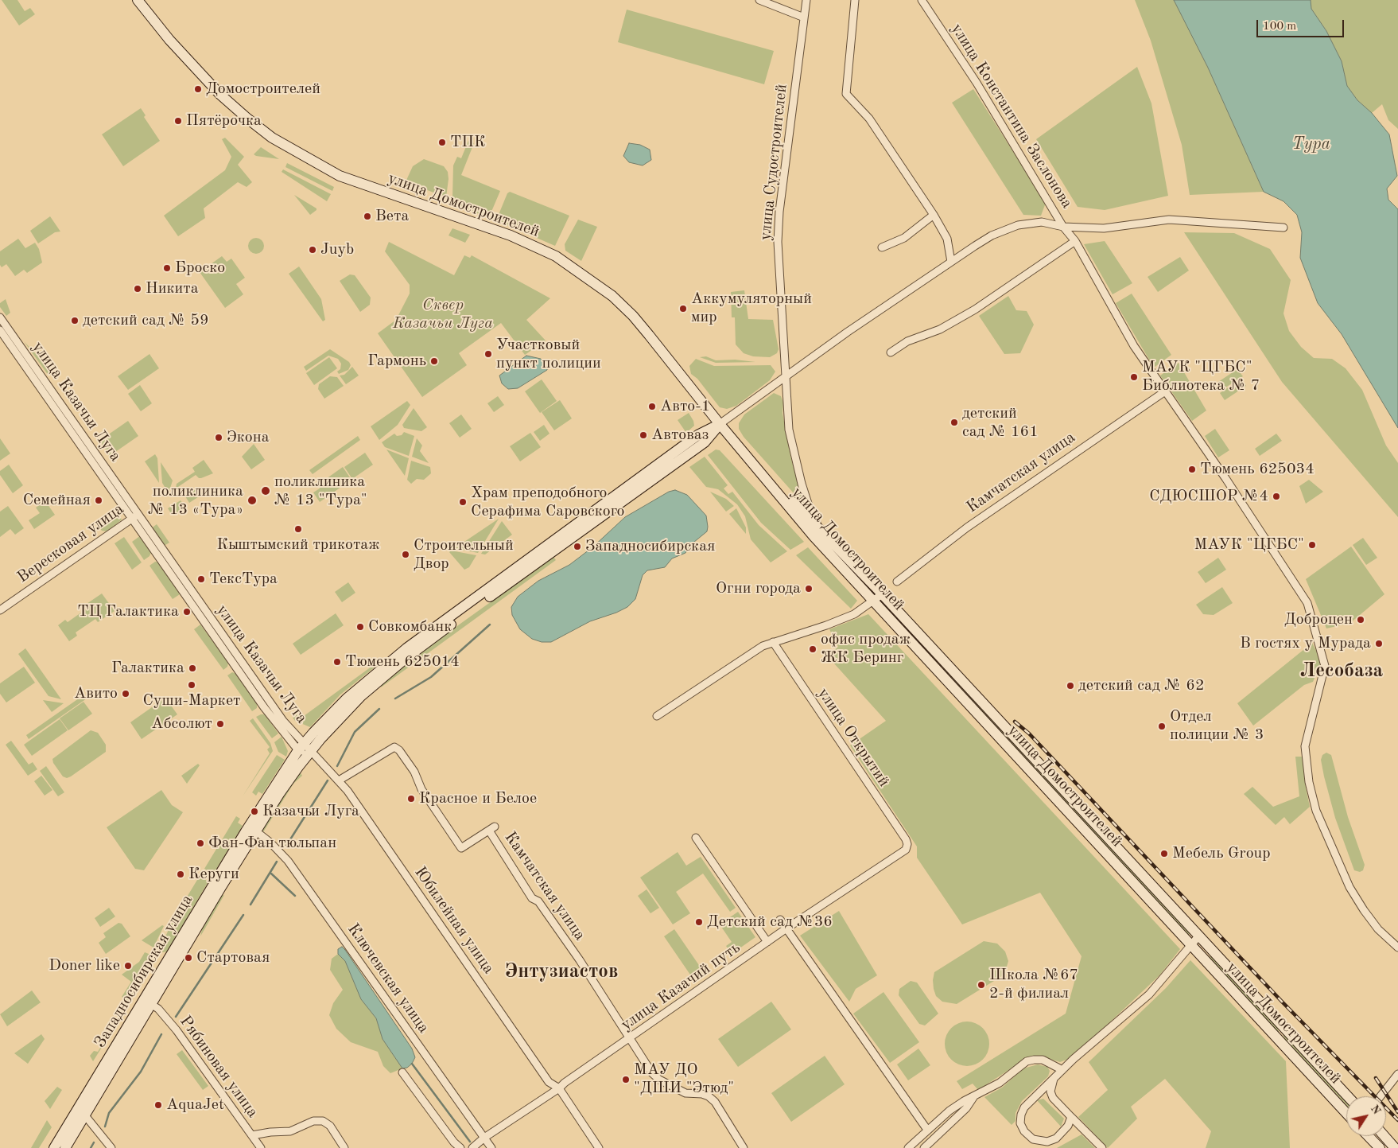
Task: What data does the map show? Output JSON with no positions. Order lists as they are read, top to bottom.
{
  "streets": {
    "main road": ["улица Домостроителей", "Западносибирская улица"],
    "street": [
      "улица Константина Заслонова",
      "улица Судостроителей",
      "улица Казачьи Луга",
      "Камчатская улица",
      "Вересковая улица",
      "улица Открытий",
      "Юбилейная улица",
      "Ключевская улица",
      "улица Казачий путь",
      "Рябиновая улица"
    ]
  },
  "crossings": [
    ["улица Судостроителей", "улица Домостроителей"],
    ["улица Домостроителей", "Западносибирская улица"],
    ["улица Казачьи Луга", "Вересковая улица"],
    ["улица Казачьи Луга", "Юбилейная улица"],
    ["улица Казачьи Луга", "Западносибирская улица"],
    ["Камчатская улица", "Юбилейная улица"],
    ["Камчатская улица", "улица Казачий путь"],
    ["улица Открытий", "улица Казачий путь"],
    ["Юбилейная улица", "Западносибирская улица"],
    ["Юбилейная улица", "улица Казачий путь"],
    ["Западносибирская улица", "Ключевская улица"],
    ["Западносибирская улица", "Рябиновая улица"],
    ["Ключевская улица", "улица Казачий путь"]
  ],
  "districts": ["Лесобаза", "Энтузиастов"],
  "water": ["Тура"],
  "parks": ["Сквер Казачьи Луга"],
  "places": [
    "Домостроителей",
    "Пятёрочка",
    "ТПК",
    "Вета",
    "Juyb",
    "Броско",
    "Никита",
    "Аккумуляторный мир",
    "детский сад № 59",
    "Участковый пункт полиции",
    "Гармонь",
    "МАУК \"ЦГБС\" Библиотека № 7",
    "Авто-1",
    "детский сад № 161",
    "Автоваз",
    "Экона",
    "Тюмень 625034",
    "поликлиника № 13 \"Тура\"",
    "СДЮСШОР №4",
    "Семейная",
    "поликлиника № 13 «Тура»",
    "Храм преподобного Серафима Саровского",
    "Кыштымский трикотаж",
    "МАУК \"ЦГБС\"",
    "Западносибирская",
    "Строительный Двор",
    "ТексТура",
    "Огни города",
    "ТЦ Галактика",
    "Доброцен",
    "Совкомбанк",
    "В гостях у Мурада",
    "офис продаж ЖК Беринг",
    "Тюмень 625014",
    "Галактика",
    "Суши-Маркет",
    "детский сад № 62",
    "Авито",
    "Абсолют",
    "Отдел полиции № 3",
    "Красное и Белое",
    "Казачьи Луга",
    "Фан-Фан тюльпан",
    "Мебель Group",
    "Керуги",
    "Детский сад №36",
    "Стартовая",
    "Doner like",
    "Школа №67 2-й филиал",
    "МАУ ДО \"ДШИ \"Этюд\"",
    "AquaJet"
  ],
  "scale_bar": "100 m",
  "north": "top right"
}
